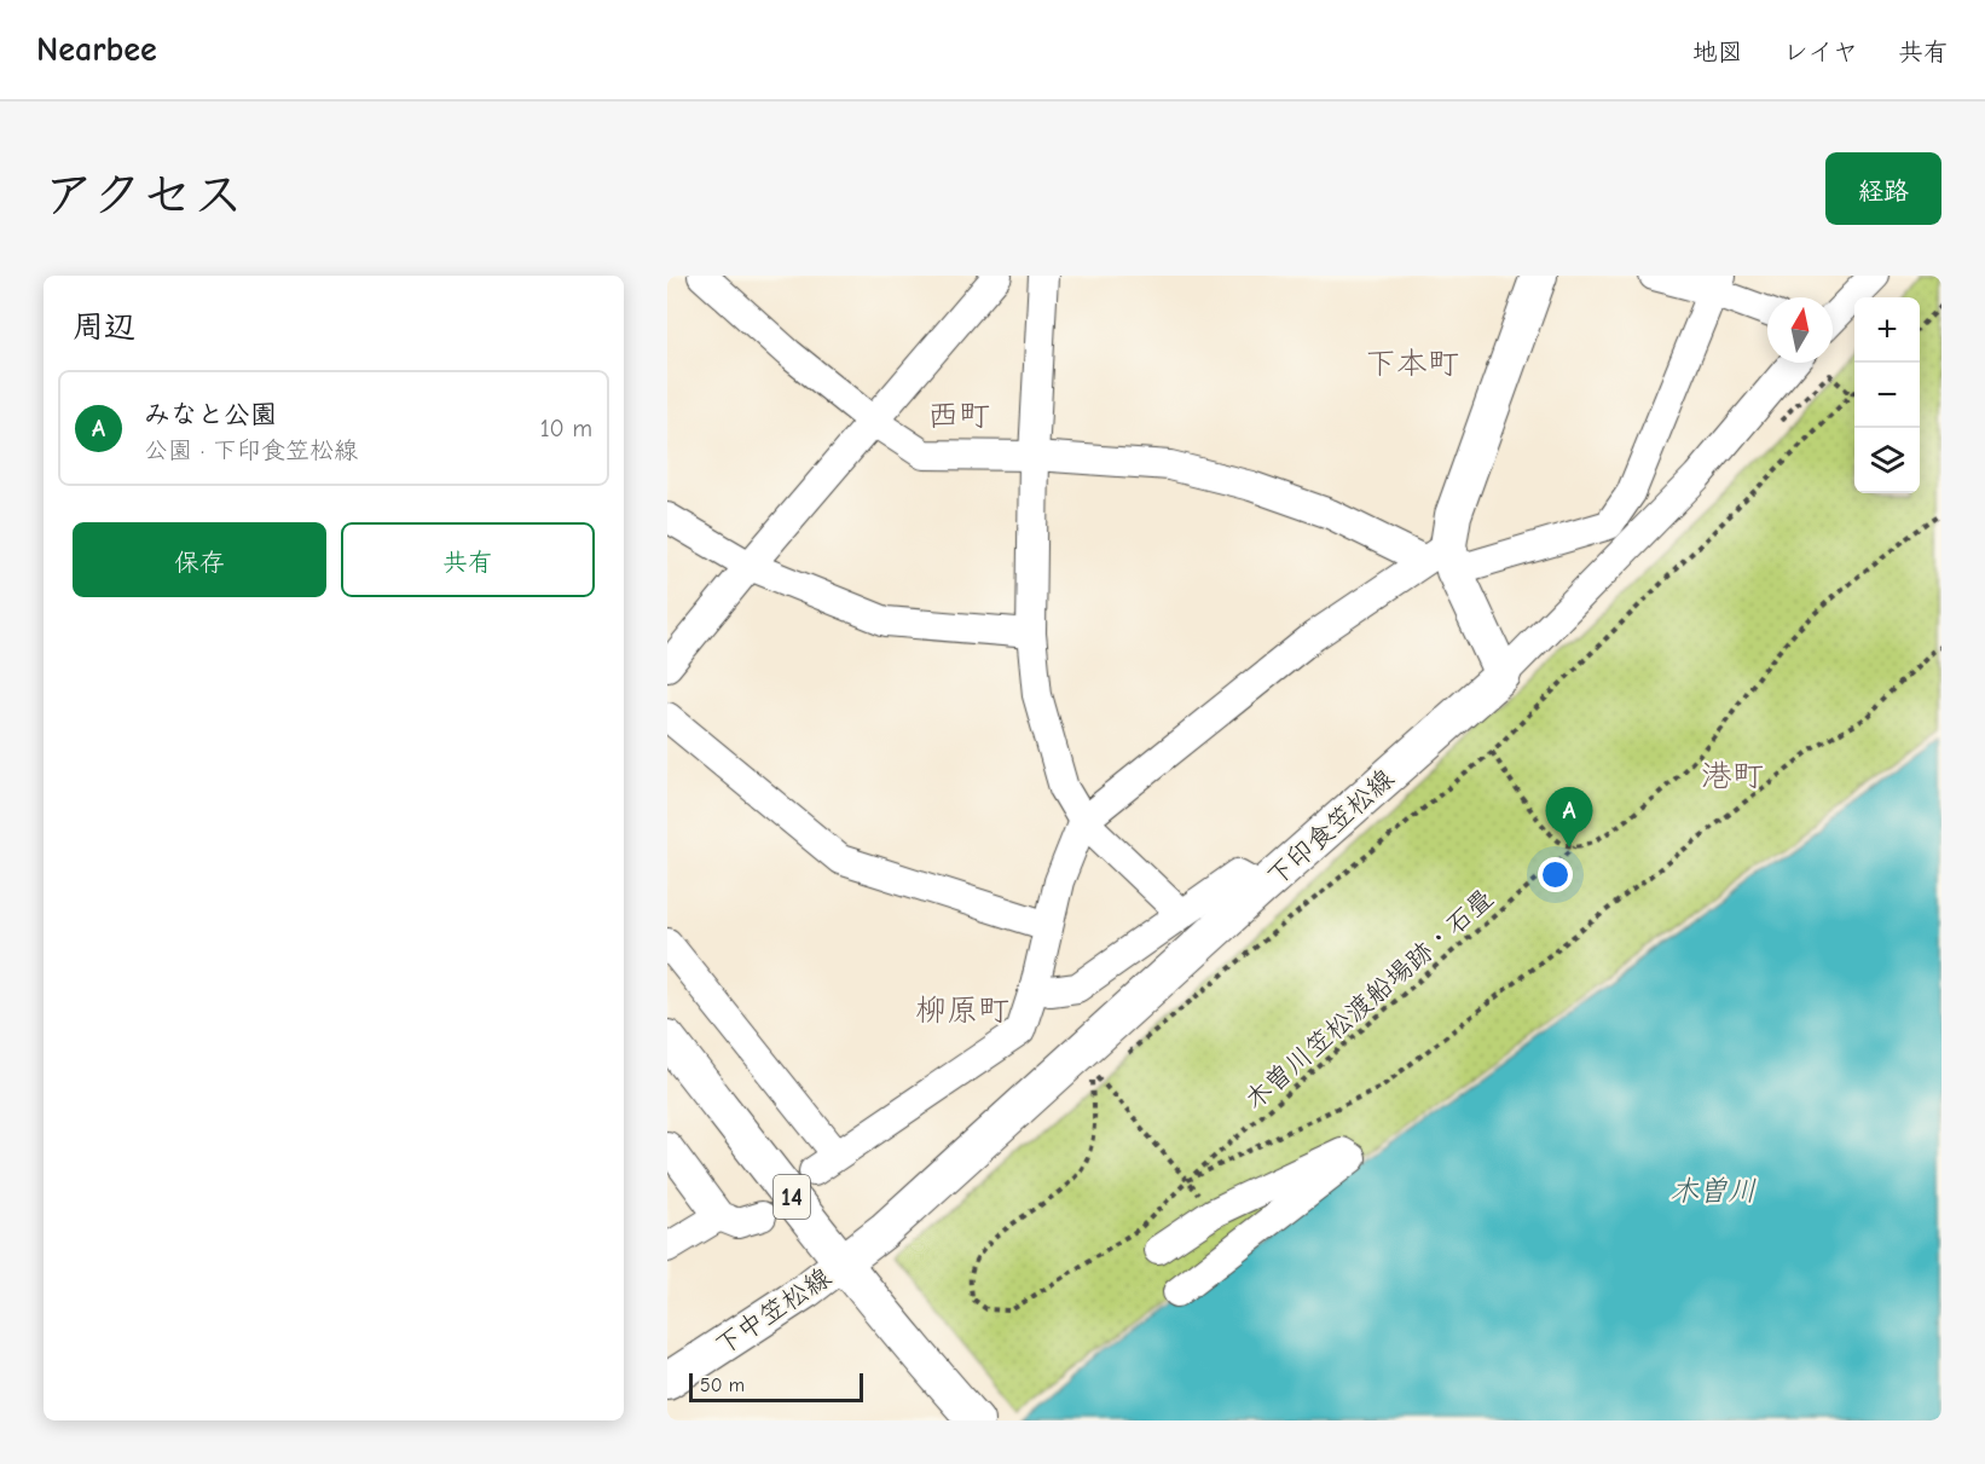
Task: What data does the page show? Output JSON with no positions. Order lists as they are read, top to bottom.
{
  "streets": {
    "main road": ["下印食笠松線", "14", "下中笠松線"],
    "path": ["木曽川笠松渡船場跡・石畳"]
  },
  "crossings": [
    ["下印食笠松線", "14"],
    ["下印食笠松線", "下中笠松線"],
    ["14", "下中笠松線"]
  ],
  "districts": [
    "下本町",
    "西町",
    "港町",
    "柳原町"
  ],
  "water": ["木曽川"],
  "scale_bar": "50 m",
  "north": "top",
  "page": {
    "header": "Nearbee",
    "nav": ["地図", "レイヤ", "共有"],
    "title": "アクセス",
    "buttons": [
      "経路",
      ["保存", "共有"]
    ],
    "heading": "周辺",
    "map_buttons": ["+", "−"],
    "list": [
      {
        "mark": "A",
        "name": "みなと公園",
        "note": "公園 · 下印食笠松線",
        "value": "10 m"
      }
    ],
    "pins": "A",
    "scale": "50 m"
  }
}
